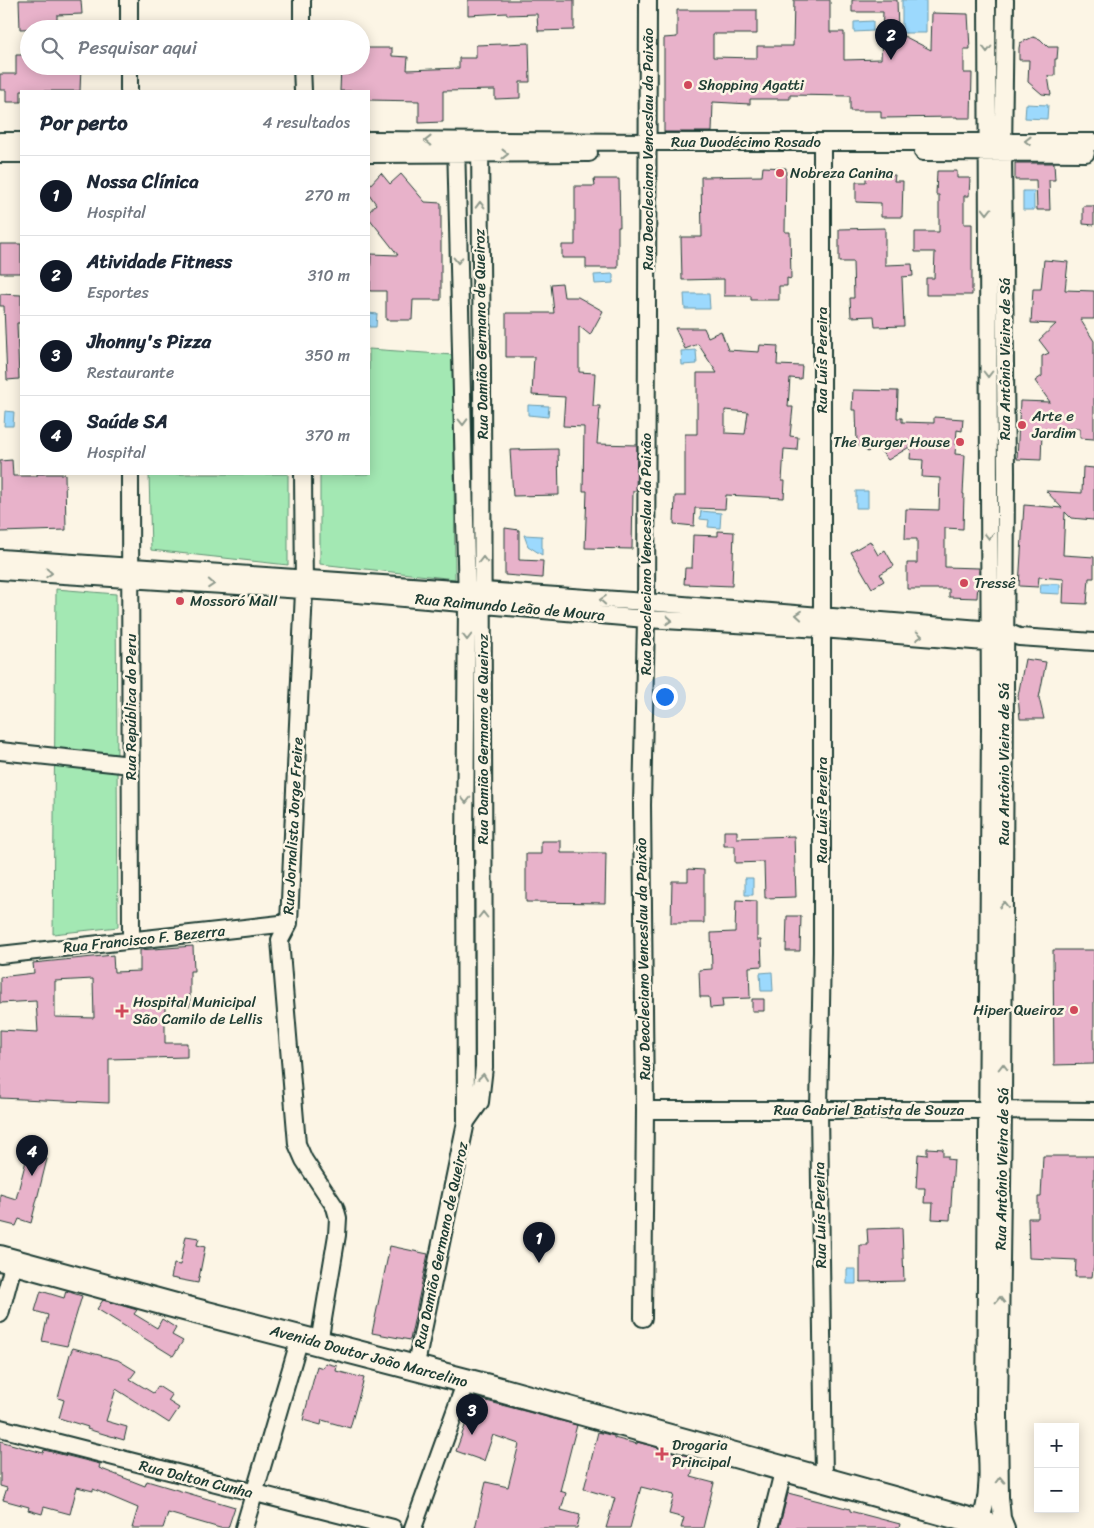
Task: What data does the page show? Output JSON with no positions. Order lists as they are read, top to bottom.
{
  "streets": {
    "street": [
      "Rua Duodécimo Rosado",
      "Rua Deocleciano Venceslau da Paixão",
      "Rua Damião Germano de Queiroz",
      "Rua Antônio Vieira de Sá",
      "Rua Luís Pereira",
      "Rua Raimundo Leão de Moura",
      "Rua República do Peru",
      "Rua Jornalista Jorge Freire",
      "Rua Francisco F. Bezerra",
      "Rua Gabriel Batista de Souza",
      "Avenida Doutor João Marcelino",
      "Rua Dalton Cunha"
    ]
  },
  "crossings": [
    ["Rua Duodécimo Rosado", "Rua Deocleciano Venceslau da Paixão"],
    ["Rua Duodécimo Rosado", "Rua Damião Germano de Queiroz"],
    ["Rua Duodécimo Rosado", "Rua Antônio Vieira de Sá"],
    ["Rua Duodécimo Rosado", "Rua Luís Pereira"],
    ["Rua Deocleciano Venceslau da Paixão", "Rua Raimundo Leão de Moura"],
    ["Rua Deocleciano Venceslau da Paixão", "Rua Gabriel Batista de Souza"],
    ["Rua Damião Germano de Queiroz", "Rua Raimundo Leão de Moura"],
    ["Rua Damião Germano de Queiroz", "Avenida Doutor João Marcelino"],
    ["Rua Antônio Vieira de Sá", "Rua Raimundo Leão de Moura"],
    ["Rua Antônio Vieira de Sá", "Rua Gabriel Batista de Souza"],
    ["Rua Antônio Vieira de Sá", "Avenida Doutor João Marcelino"],
    ["Rua Luís Pereira", "Rua Raimundo Leão de Moura"],
    ["Rua Luís Pereira", "Rua Gabriel Batista de Souza"],
    ["Rua Luís Pereira", "Avenida Doutor João Marcelino"],
    ["Rua Raimundo Leão de Moura", "Rua República do Peru"],
    ["Rua Raimundo Leão de Moura", "Rua Jornalista Jorge Freire"],
    ["Rua República do Peru", "Rua Francisco F. Bezerra"],
    ["Rua Jornalista Jorge Freire", "Rua Francisco F. Bezerra"],
    ["Rua Jornalista Jorge Freire", "Avenida Doutor João Marcelino"],
    ["Rua Jornalista Jorge Freire", "Rua Dalton Cunha"]
  ],
  "places": {
    "other": [
      "Shopping Agatti",
      "Nobreza Canina",
      "Arte e Jardim",
      "The Burger House",
      "Tressê",
      "Mossoró Mall",
      "Hiper Queiroz"
    ],
    "health": ["Hospital Municipal São Camilo de Lellis", "Drogaria Principal"]
  },
  "page": {
    "pins": [
      "2",
      "4",
      "1",
      "3"
    ],
    "search": "Pesquisar aqui",
    "heading": ["Por perto", "4 resultados"],
    "list": [
      {
        "mark": "1",
        "name": "Nossa Clínica",
        "note": "Hospital",
        "value": "270 m"
      },
      {
        "mark": "2",
        "name": "Atividade Fitness",
        "note": "Esportes",
        "value": "310 m"
      },
      {
        "mark": "3",
        "name": "Jhonny's Pizza",
        "note": "Restaurante",
        "value": "350 m"
      },
      {
        "mark": "4",
        "name": "Saúde SA",
        "note": "Hospital",
        "value": "370 m"
      }
    ],
    "map_buttons": ["+", "−"]
  }
}
